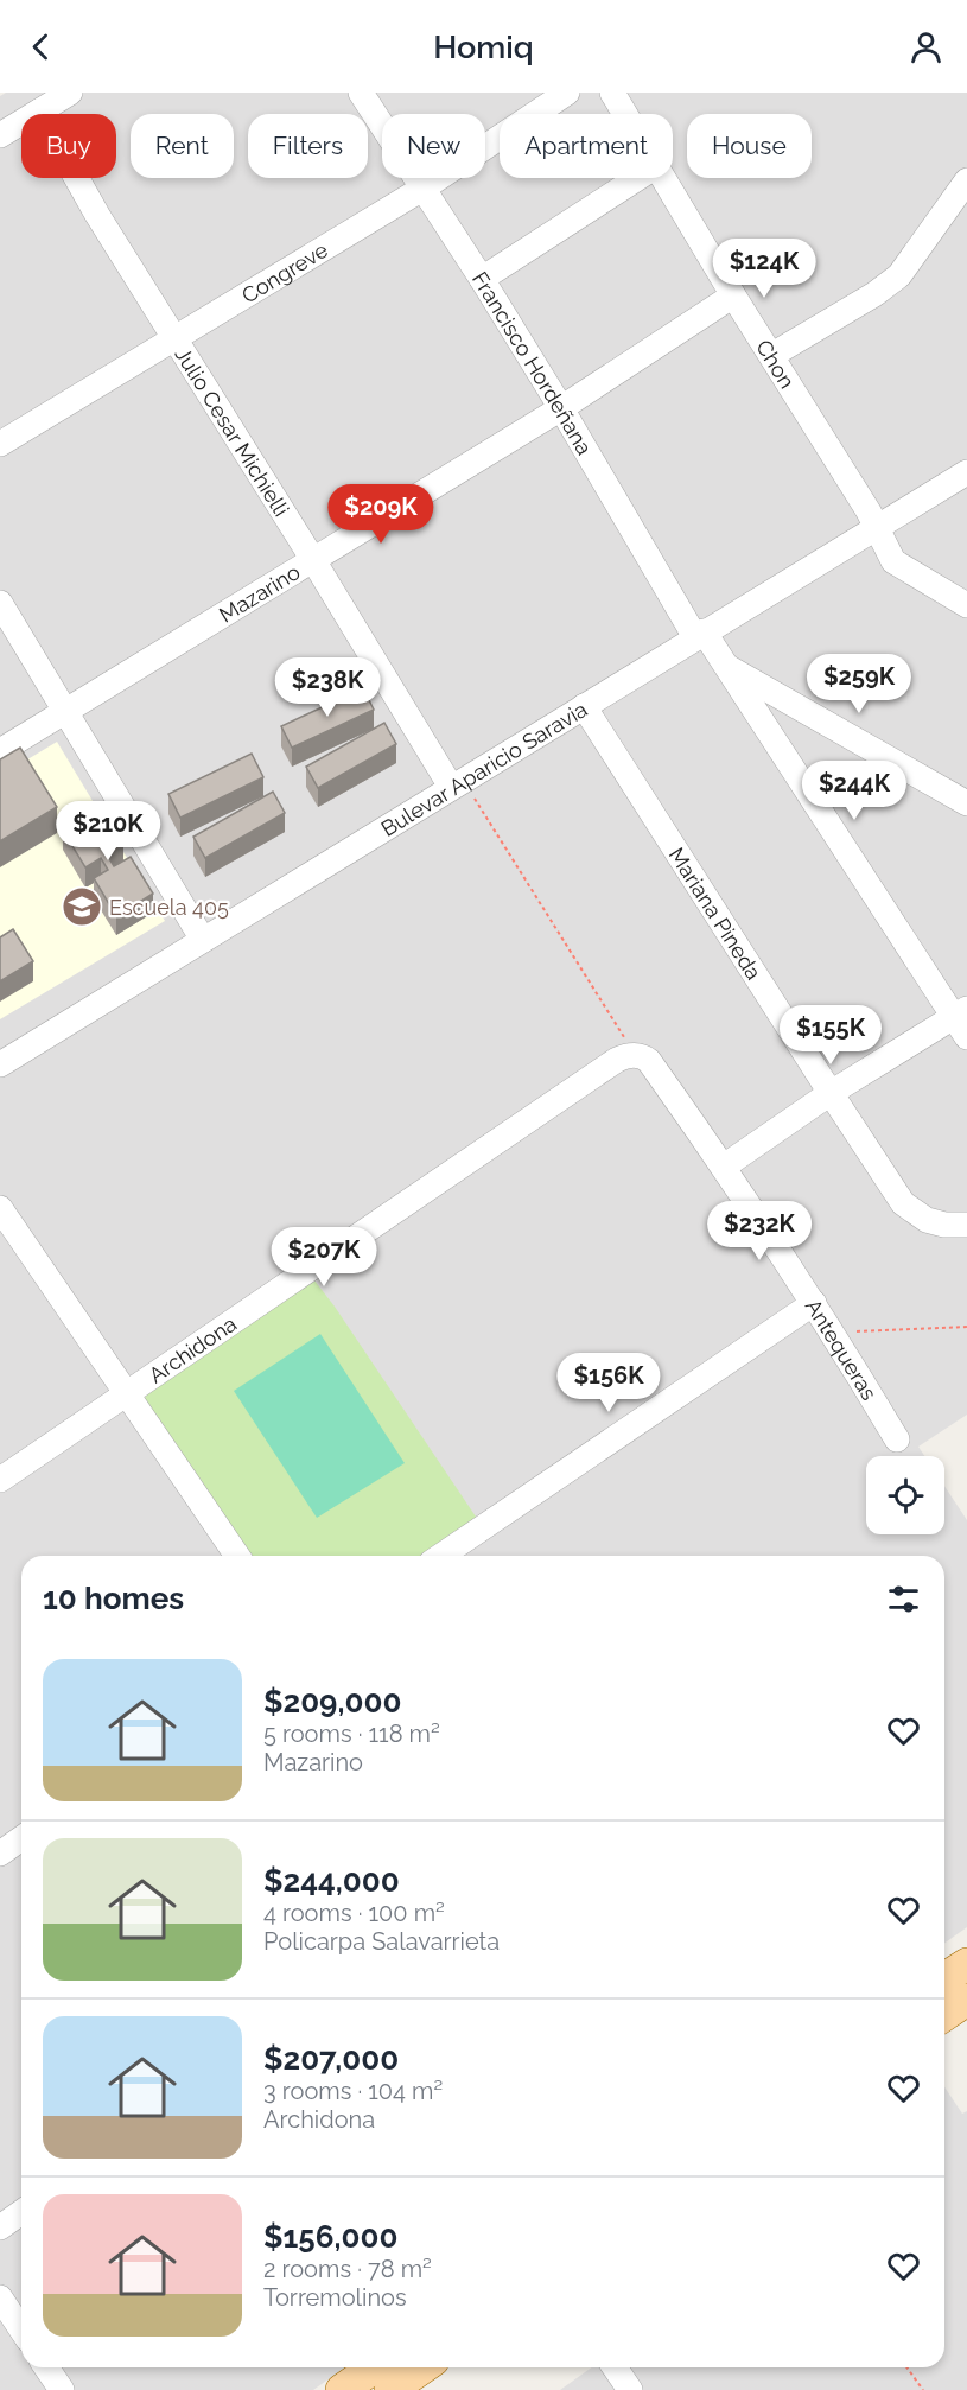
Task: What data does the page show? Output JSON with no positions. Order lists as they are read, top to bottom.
{
  "streets": {
    "street": [
      "Congreve",
      "Francisco Hordeñana",
      "Chon",
      "Julio Cesar Michielli",
      "Mazarino",
      "Bulevar Aparicio Saravia",
      "Mariana Pineda",
      "Archidona",
      "Antequeras"
    ]
  },
  "crossings": [
    ["Congreve", "Francisco Hordeñana"],
    ["Congreve", "Julio Cesar Michielli"],
    ["Francisco Hordeñana", "Mazarino"],
    ["Francisco Hordeñana", "Bulevar Aparicio Saravia"],
    ["Chon", "Mazarino"],
    ["Chon", "Bulevar Aparicio Saravia"],
    ["Julio Cesar Michielli", "Mazarino"],
    ["Julio Cesar Michielli", "Bulevar Aparicio Saravia"],
    ["Bulevar Aparicio Saravia", "Mariana Pineda"],
    ["Archidona", "Antequeras"]
  ],
  "places": {
    "school or university": ["Escuela 405"]
  },
  "page": {
    "header": "Homiq",
    "chip": [
      "Buy",
      "Rent",
      "Filters",
      "New",
      "Apartment",
      "House"
    ],
    "price": [
      "$124K",
      "$209K",
      "$259K",
      "$238K",
      "$244K",
      "$210K",
      "$155K",
      "$232K",
      "$207K",
      "$156K"
    ],
    "heading": "10 homes",
    "list": [
      {
        "name": "$209,000",
        "note": "5 rooms · 118 m² · Mazarino"
      },
      {
        "name": "$244,000",
        "note": "4 rooms · 100 m² · Policarpa Salavarrieta"
      },
      {
        "name": "$207,000",
        "note": "3 rooms · 104 m² · Archidona"
      },
      {
        "name": "$156,000",
        "note": "2 rooms · 78 m² · Torremolinos"
      }
    ]
  }
}
